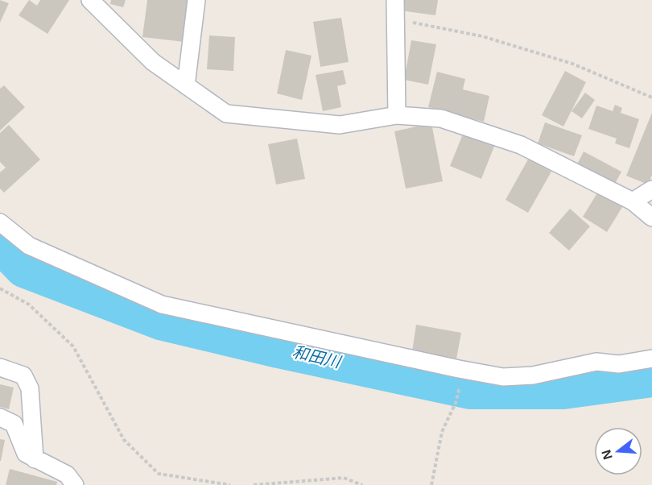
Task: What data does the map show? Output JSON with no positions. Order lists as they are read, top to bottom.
{
  "water": ["和田川"],
  "north": "left"
}
